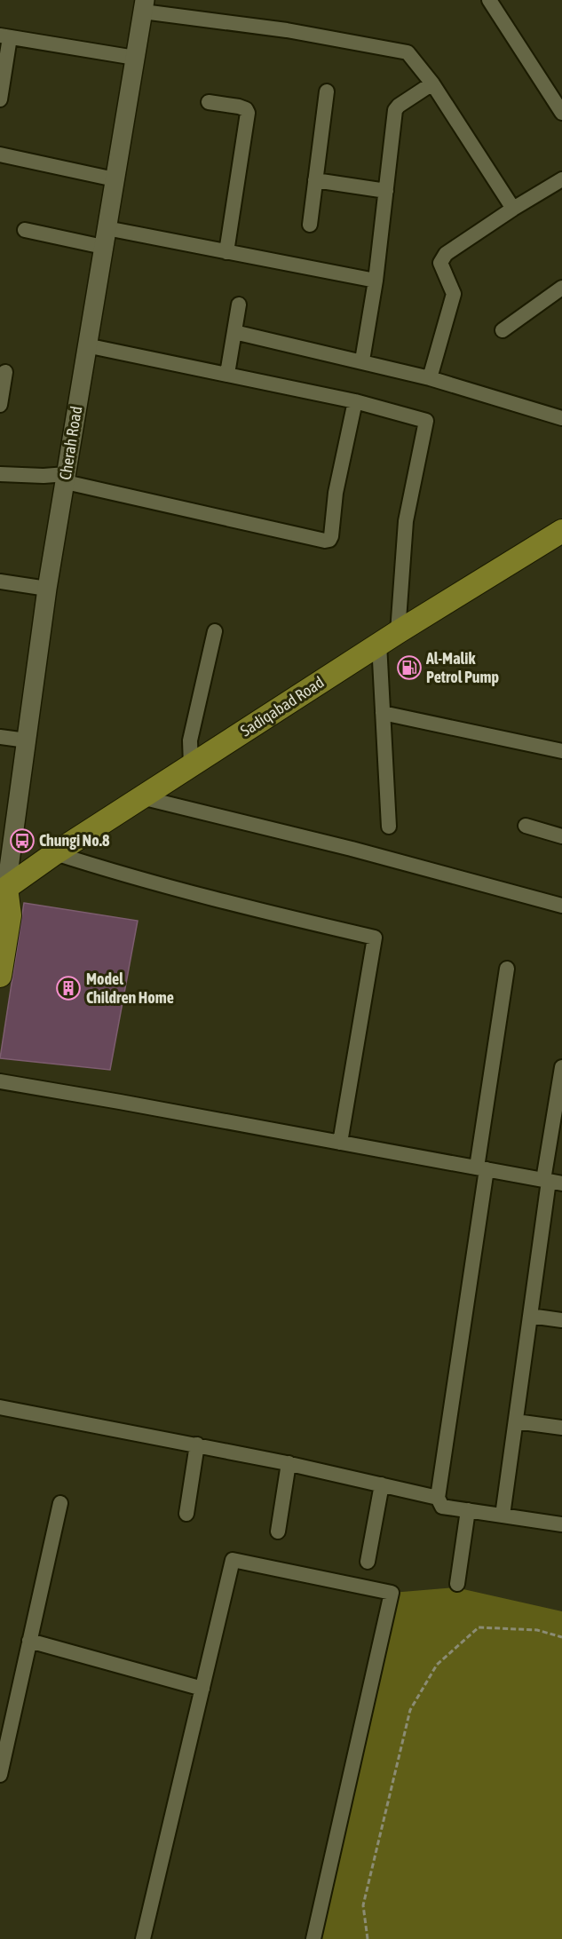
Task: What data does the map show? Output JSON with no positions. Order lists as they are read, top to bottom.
{
  "streets": {
    "main road": ["Sadiqabad Road"],
    "street": ["Cherah Road"]
  },
  "crossings": [
    ["Cherah Road", "Sadiqabad Road"]
  ],
  "places": {
    "fuel station": ["Al-Malik Petrol Pump"],
    "bus stop": ["Chungi No.8"],
    "building": ["Model Children Home"]
  }
}
